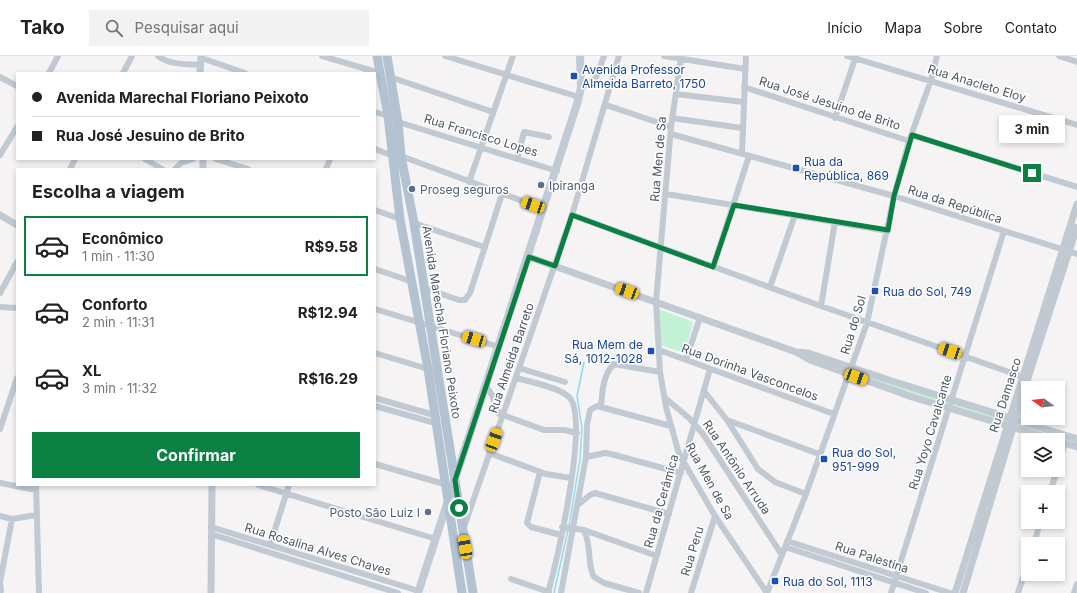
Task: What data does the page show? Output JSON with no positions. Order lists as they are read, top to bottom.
{
  "streets": {
    "main road": ["Avenida Marechal Floriano Peixoto"],
    "street": [
      "Rua Anacleto Eloy",
      "Rua José Jesuino de Brito",
      "Rua Francisco Lopes",
      "Rua Men de Sa",
      "Rua da República",
      "Rua do Sol",
      "Rua Almeida Barreto",
      "Rua Dorinha Vasconcelos",
      "Rua Damasco",
      "Rua Yoyo Cavalcante",
      "Rua Antônio Arruda",
      "Rua da Cerâmica",
      "Rua Rosalina Alves Chaves",
      "Rua Peru",
      "Rua Palestina"
    ]
  },
  "crossings": [
    ["Rua Anacleto Eloy", "Rua do Sol"],
    ["Rua José Jesuino de Brito", "Rua do Sol"],
    ["Rua Francisco Lopes", "Avenida Marechal Floriano Peixoto"],
    ["Rua Men de Sa", "Rua da República"],
    ["Rua Men de Sa", "Rua do Sol"],
    ["Rua Men de Sa", "Rua Dorinha Vasconcelos"],
    ["Rua Men de Sa", "Rua Antônio Arruda"],
    ["Rua Men de Sa", "Rua da Cerâmica"],
    ["Rua Men de Sa", "Rua Peru"],
    ["Rua da República", "Rua do Sol"],
    ["Rua da República", "Rua Damasco"],
    ["Rua da República", "Rua Yoyo Cavalcante"],
    ["Avenida Marechal Floriano Peixoto", "Rua Almeida Barreto"],
    ["Rua do Sol", "Rua Dorinha Vasconcelos"],
    ["Rua do Sol", "Rua Antônio Arruda"],
    ["Rua do Sol", "Rua Palestina"],
    ["Rua Dorinha Vasconcelos", "Rua da Cerâmica"],
    ["Rua Yoyo Cavalcante", "Rua Palestina"],
    ["Rua Antônio Arruda", "Rua da Cerâmica"]
  ],
  "places": {
    "transit": [
      "Avenida Professor Almeida Barreto, 1750",
      "Rua da República, 869",
      "Rua do Sol, 749",
      "Rua Mem de Sá, 1012-1028",
      "Rua do Sol, 951-999",
      "Rua do Sol, 1113"
    ],
    "other": ["Ipiranga", "Proseg seguros", "Posto São Luiz I"]
  },
  "north": "left",
  "page": {
    "header": "Tako",
    "search": "Pesquisar aqui",
    "nav": [
      "Início",
      "Mapa",
      "Sobre",
      "Contato"
    ],
    "banner": ["Avenida Marechal Floriano Peixoto", "Rua José Jesuino de Brito"],
    "bubble": "3 min",
    "heading": "Escolha a viagem",
    "list": [
      {
        "name": "Econômico",
        "note": "1 min · 11:30",
        "value": "R$9.58"
      },
      {
        "name": "Conforto",
        "note": "2 min · 11:31",
        "value": "R$12.94"
      },
      {
        "name": "XL",
        "note": "3 min · 11:32",
        "value": "R$16.29"
      }
    ],
    "map_buttons": ["+", "−"],
    "buttons": "Confirmar"
  }
}
